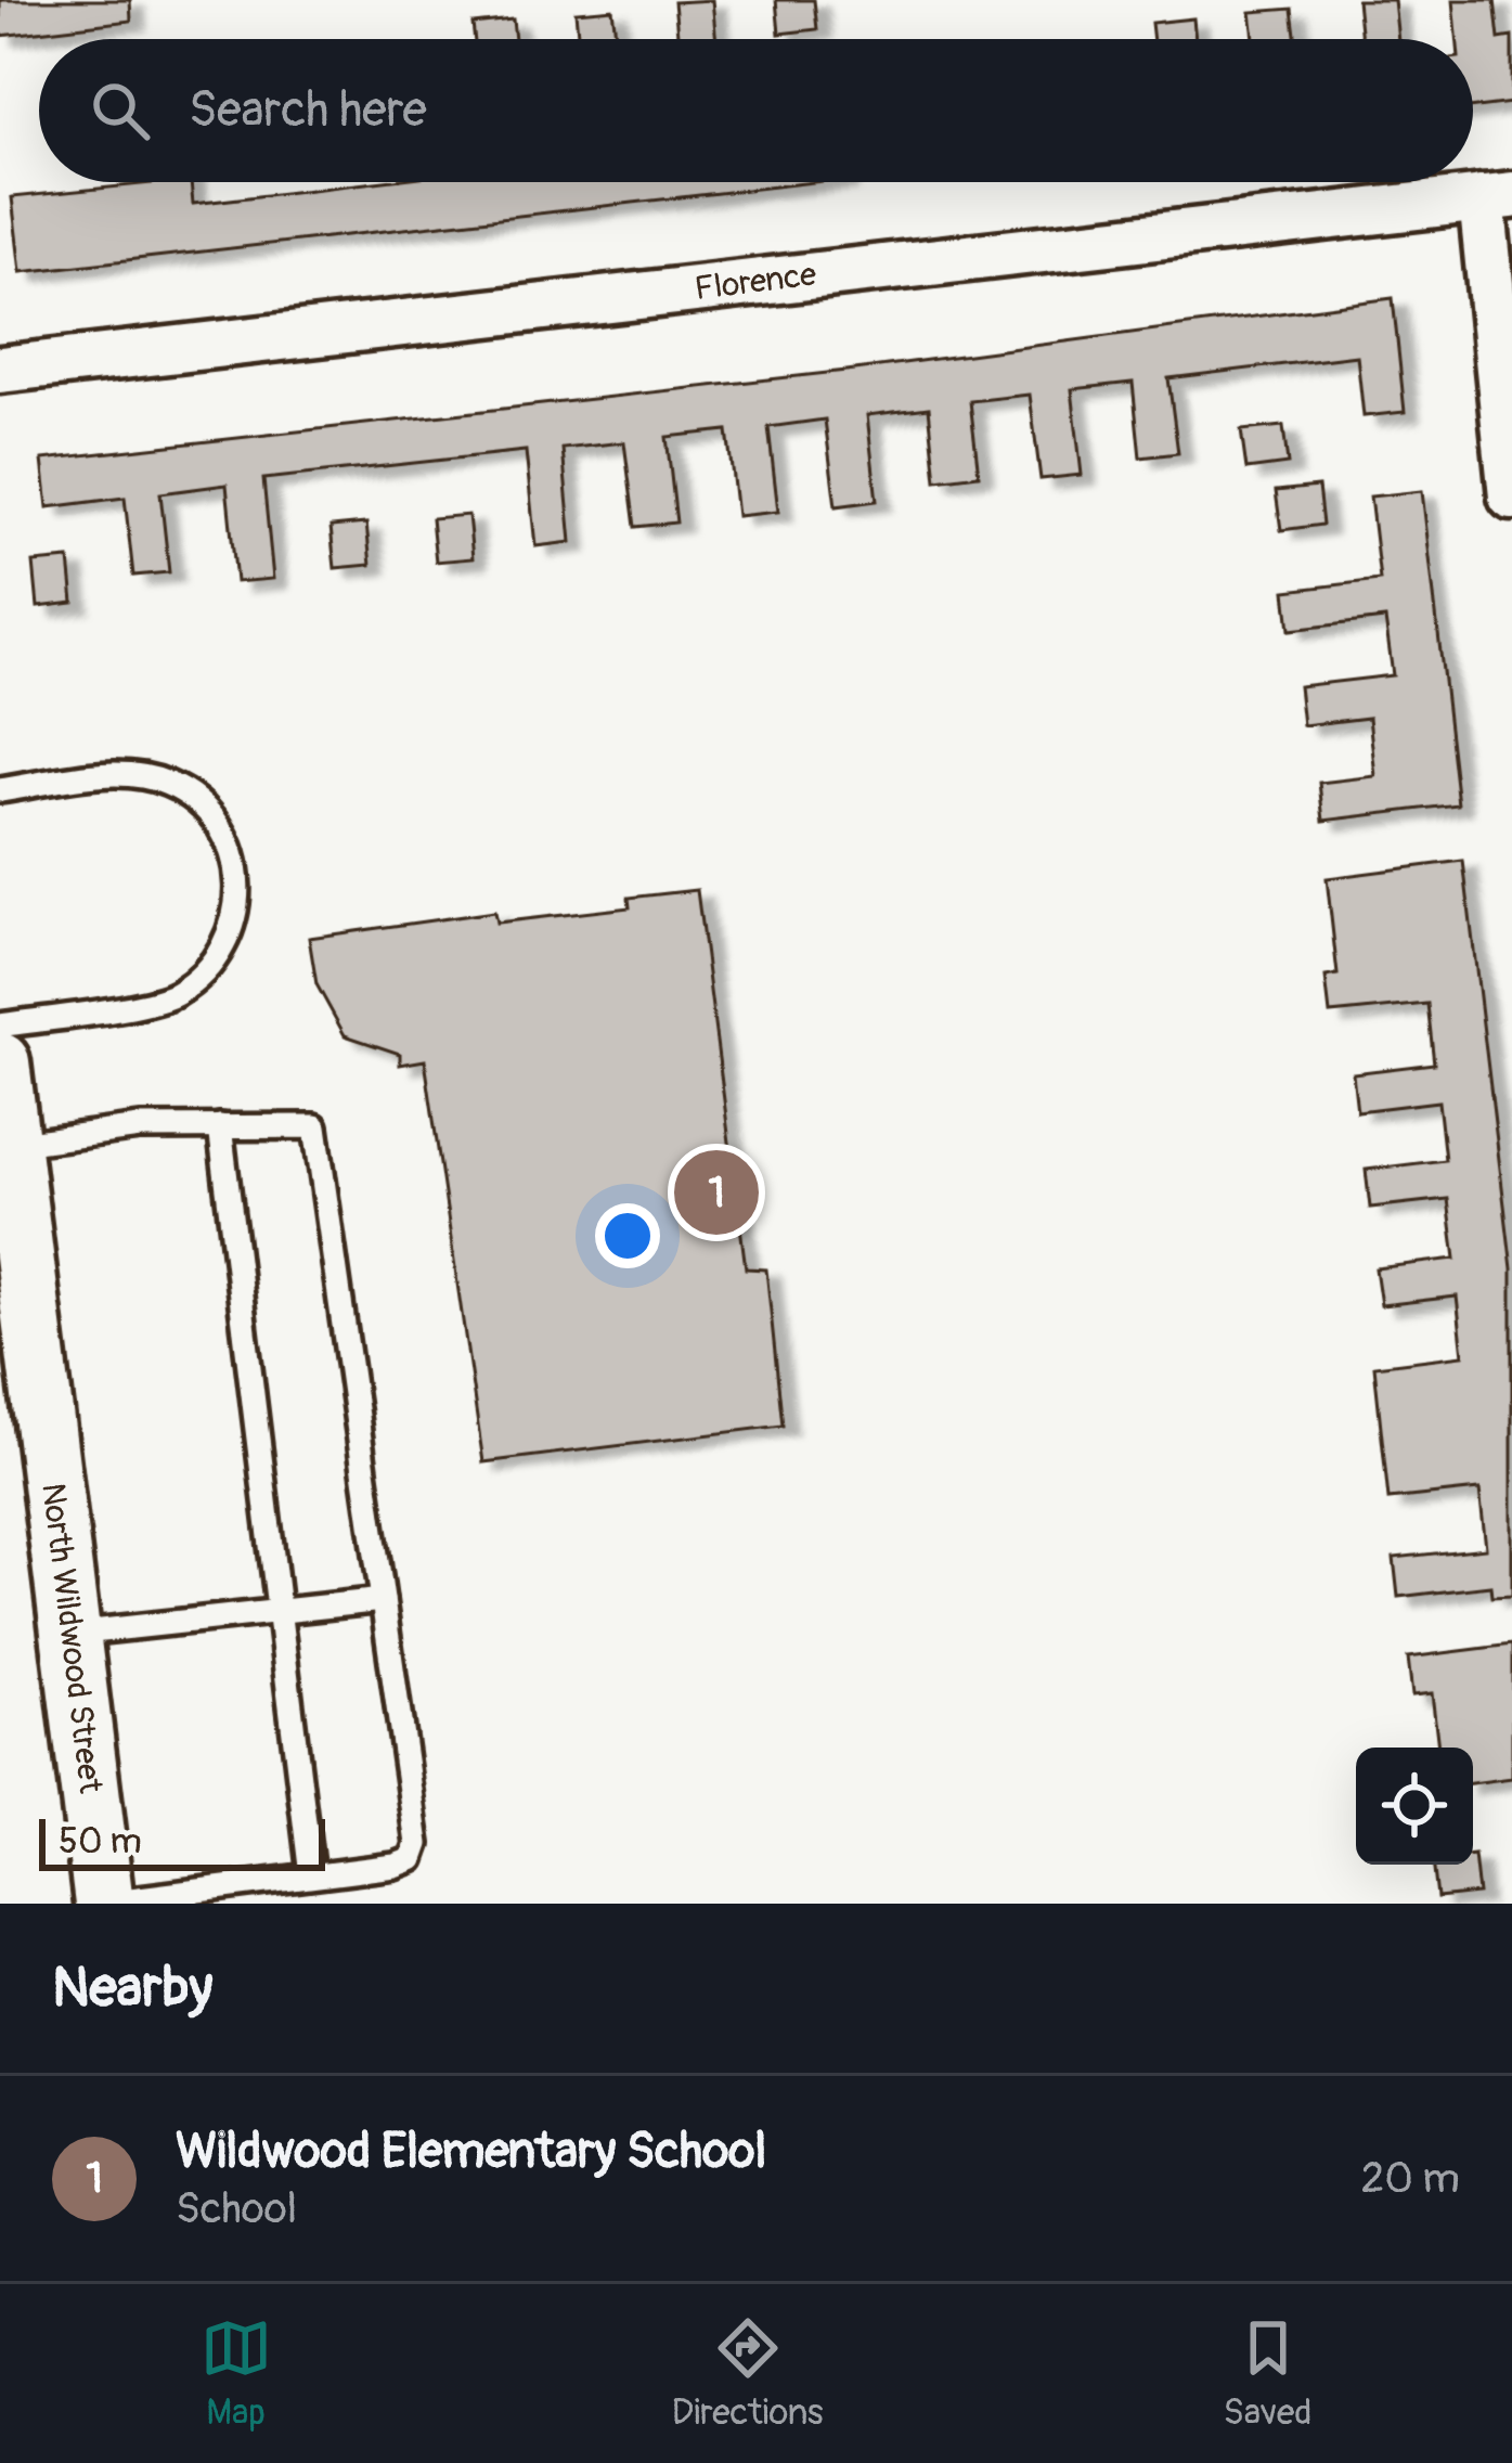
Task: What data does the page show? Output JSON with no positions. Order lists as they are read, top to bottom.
{
  "streets": {
    "street": ["Florence", "North Wildwood Street"]
  },
  "scale_bar": "50 m",
  "page": {
    "search": "Search here",
    "pins": "1",
    "scale": "50 m",
    "heading": "Nearby",
    "list": [
      {
        "mark": "1",
        "name": "Wildwood Elementary School",
        "note": "School",
        "value": "20 m"
      }
    ],
    "nav": ["Map", "Directions", "Saved"]
  }
}
